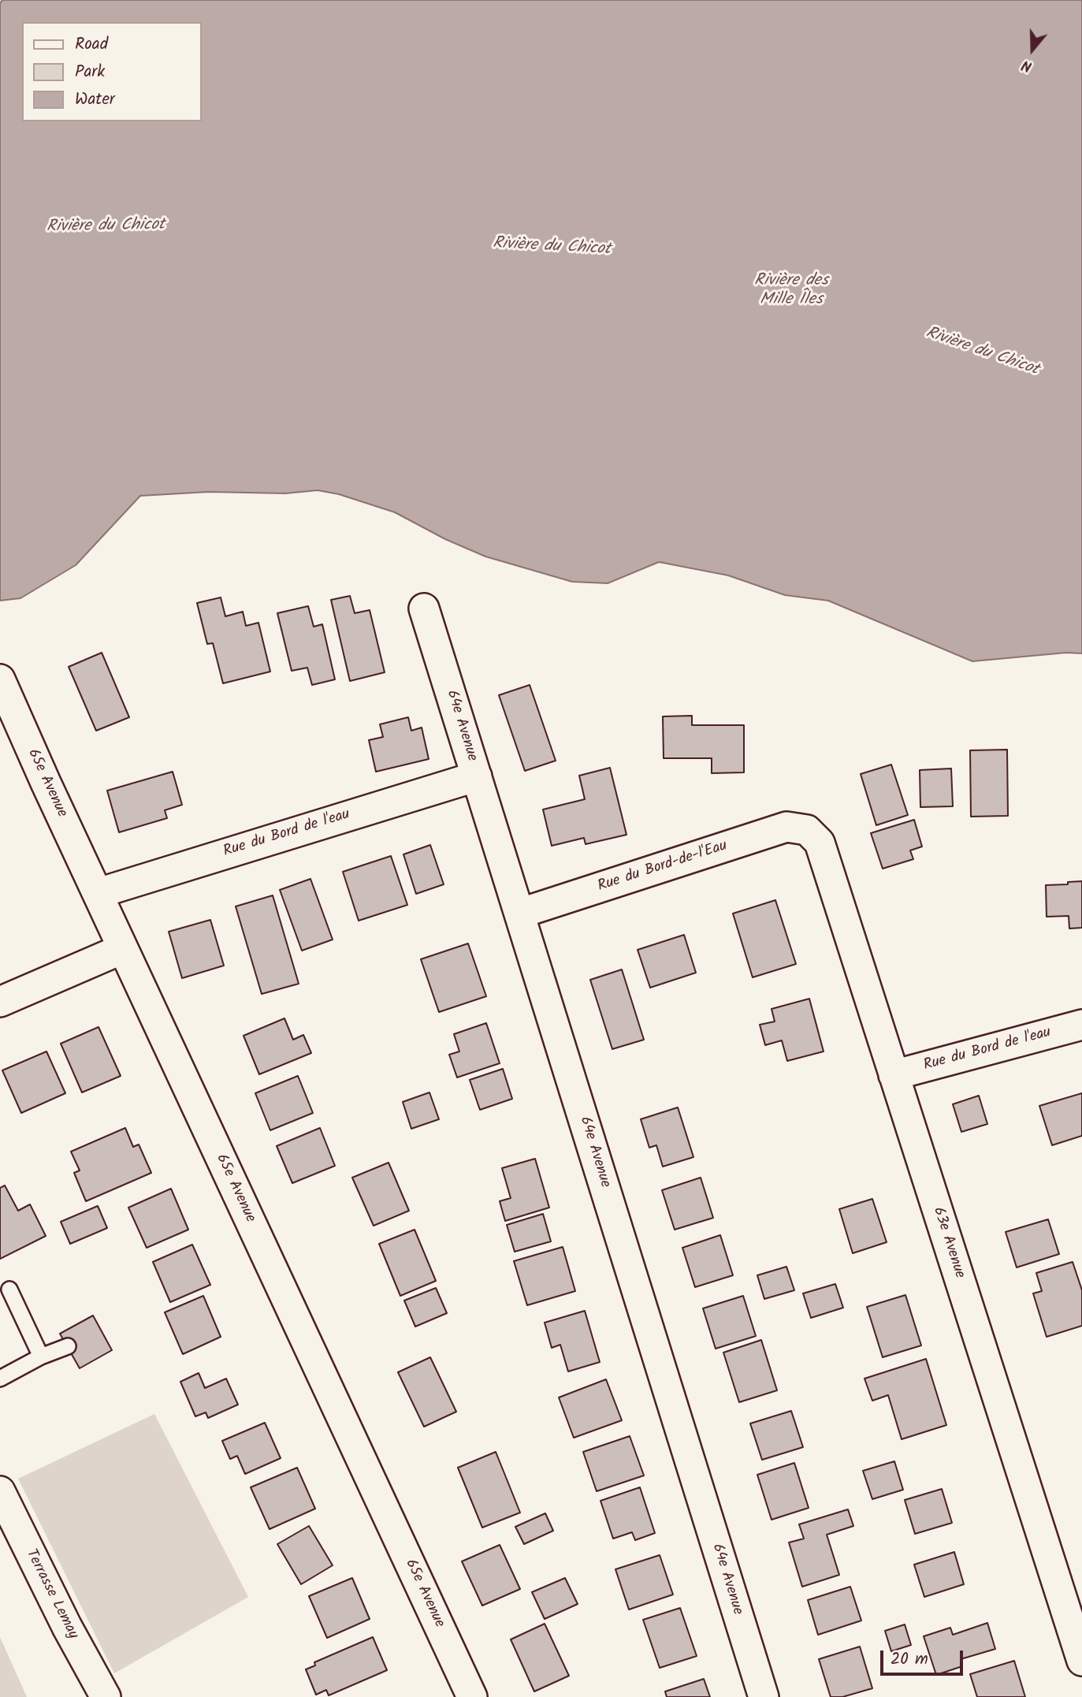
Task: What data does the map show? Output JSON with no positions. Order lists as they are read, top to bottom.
{
  "streets": {
    "street": [
      "64e Avenue",
      "65e Avenue",
      "Rue du Bord de l'eau",
      "Rue du Bord-de-l'Eau",
      "63e Avenue",
      "Terrasse Lemay"
    ]
  },
  "crossings": [
    ["64e Avenue", "Rue du Bord de l'eau"],
    ["64e Avenue", "Rue du Bord-de-l'Eau"],
    ["65e Avenue", "Rue du Bord de l'eau"],
    ["Rue du Bord de l'eau", "63e Avenue"],
    ["Rue du Bord-de-l'Eau", "63e Avenue"]
  ],
  "water": ["Rivière du Chicot", "Rivière des Mille Îles"],
  "legend": ["Road", "Park", "Water"],
  "scale_bar": "20 m",
  "north": "bottom"
}
